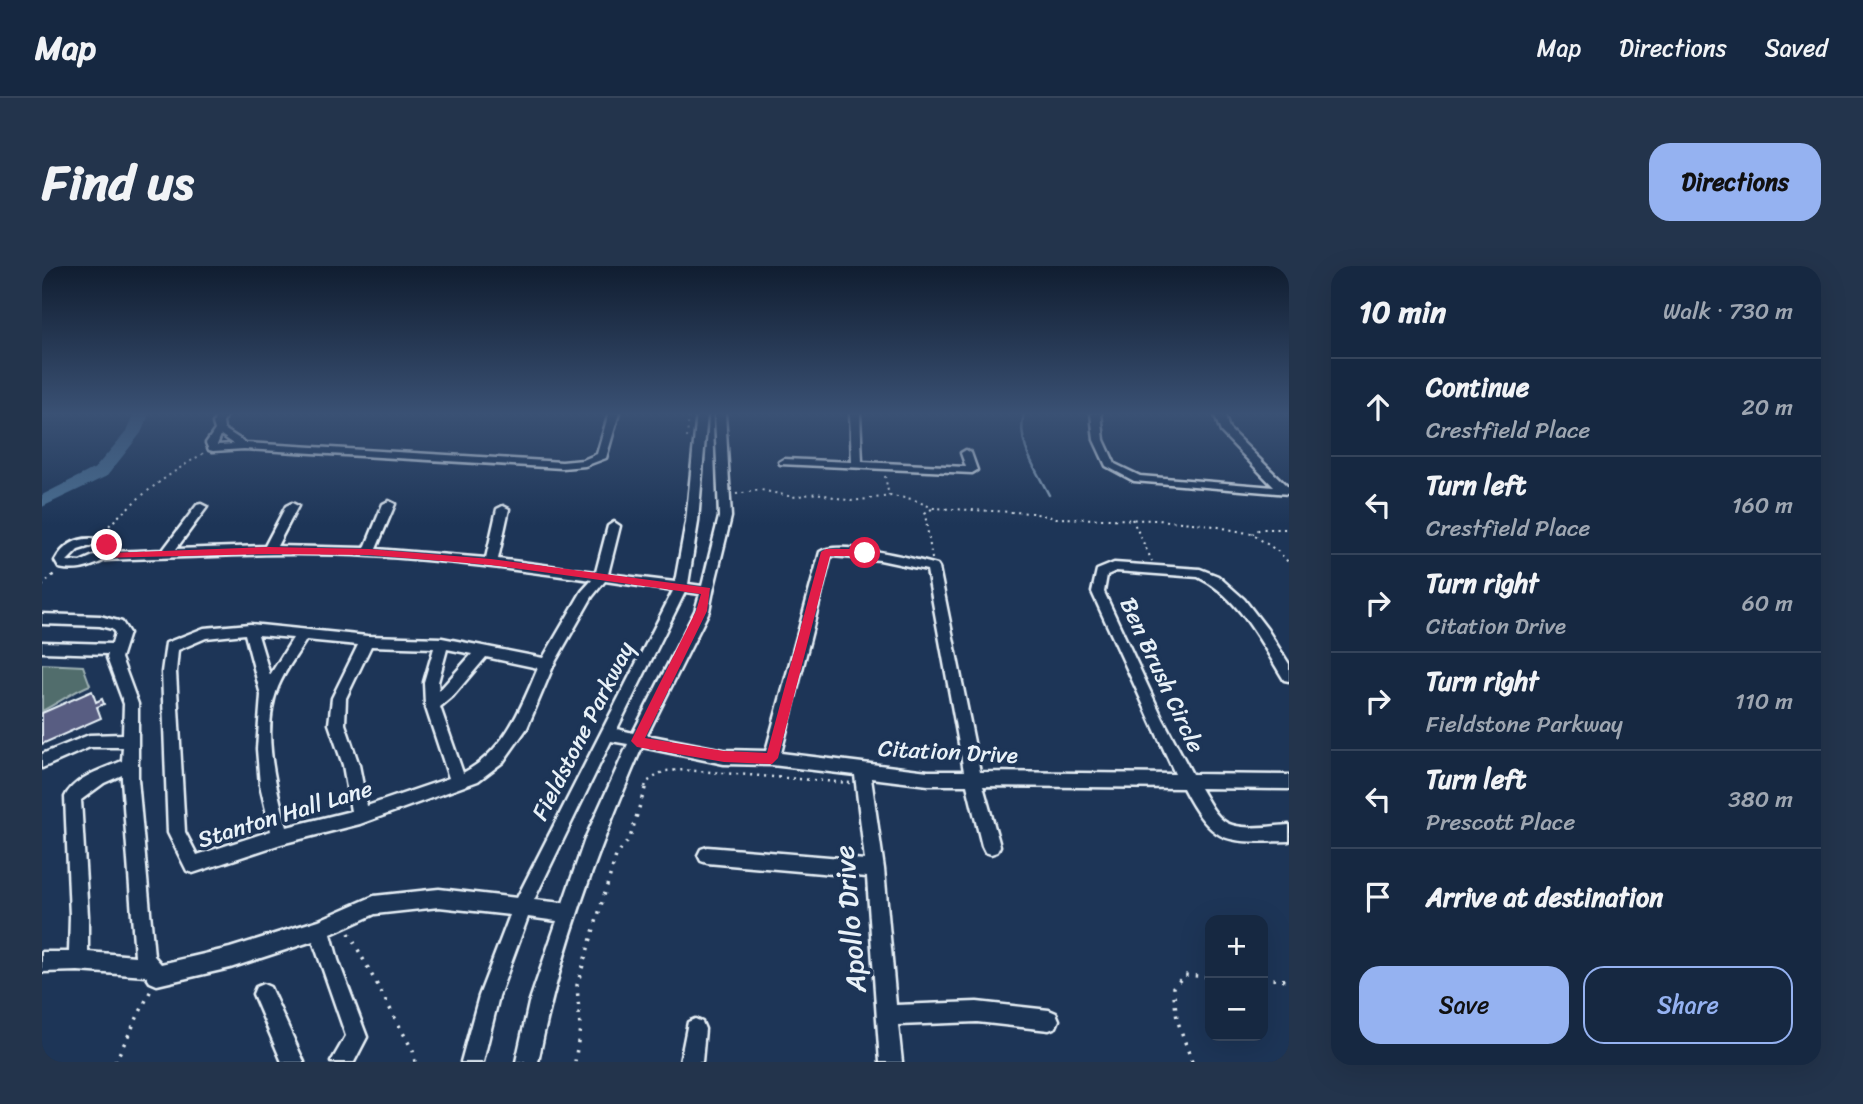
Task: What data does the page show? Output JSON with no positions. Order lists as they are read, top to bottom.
{
  "streets": {
    "street": [
      "Ben Brush Circle",
      "Fieldstone Parkway",
      "Citation Drive",
      "Stanton Hall Lane",
      "Apollo Drive"
    ]
  },
  "crossings": [
    ["Ben Brush Circle", "Citation Drive"],
    ["Fieldstone Parkway", "Citation Drive"],
    ["Citation Drive", "Apollo Drive"]
  ],
  "page": {
    "header": "Map",
    "nav": ["Map", "Directions", "Saved"],
    "title": "Find us",
    "buttons": [
      "Directions",
      ["Save", "Share"]
    ],
    "heading": ["10 min", "Walk · 730 m"],
    "list": [
      ["Continue", "Crestfield Place", "20 m"],
      ["Turn left", "Crestfield Place", "160 m"],
      ["Turn right", "Citation Drive", "60 m"],
      ["Turn right", "Fieldstone Parkway", "110 m"],
      ["Turn left", "Prescott Place", "380 m"],
      "Arrive at destination"
    ],
    "map_buttons": ["+", "−"]
  }
}
